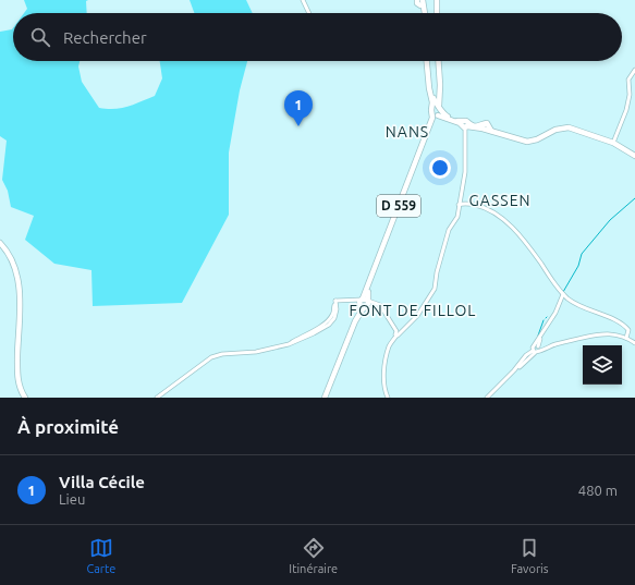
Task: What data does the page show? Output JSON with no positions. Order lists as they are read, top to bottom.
{
  "streets": {
    "main road": ["D 559"]
  },
  "districts": ["NANS", "GASSEN", "FONT DE FILLOL"],
  "page": {
    "search": "Rechercher",
    "pins": "1",
    "heading": "À proximité",
    "list": [
      {
        "mark": "1",
        "name": "Villa Cécile",
        "note": "Lieu",
        "value": "480 m"
      }
    ],
    "nav": ["Carte", "Itinéraire", "Favoris"]
  }
}
